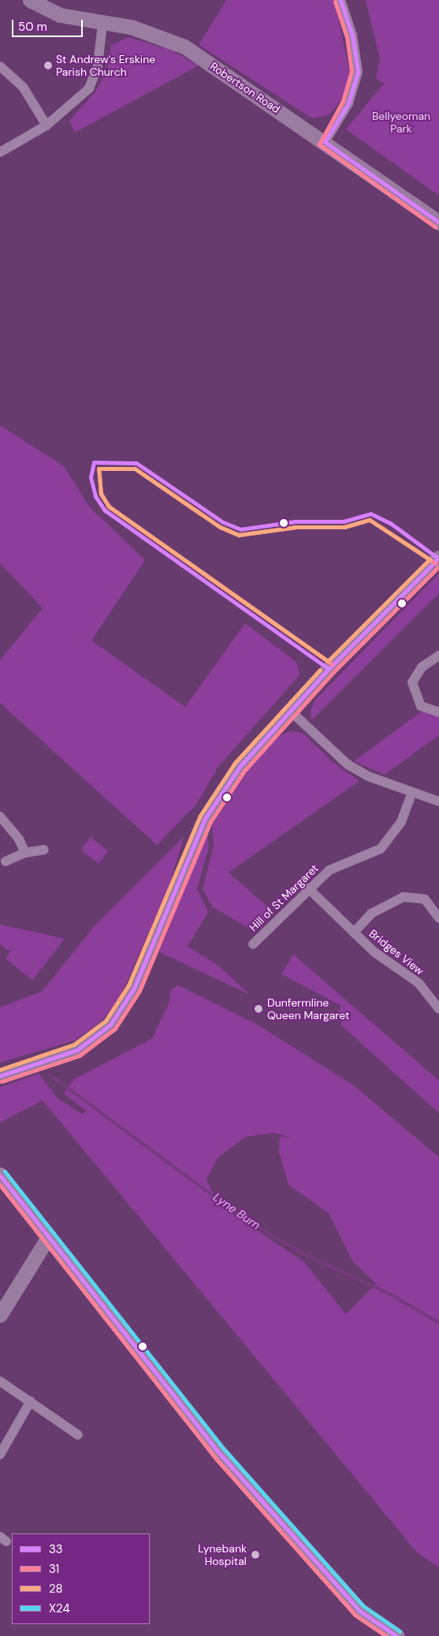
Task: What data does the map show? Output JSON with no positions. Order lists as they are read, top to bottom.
{
  "streets": {
    "main road": ["Robertson Road"],
    "street": ["Hill of St Margaret", "Bridges View"]
  },
  "crossings": [
    ["Hill of St Margaret", "Bridges View"]
  ],
  "water": ["Lyne Burn"],
  "parks": ["Bellyeoman Park"],
  "places": ["St Andrew's Erskine Parish Church", "Dunfermline Queen Margaret", "Lynebank Hospital"],
  "lines": [
    "transit line 33",
    "transit line 31",
    "transit line 28",
    "transit line X24"
  ],
  "legend": [
    "33",
    "31",
    "28",
    "X24"
  ],
  "scale_bar": "50 m"
}
